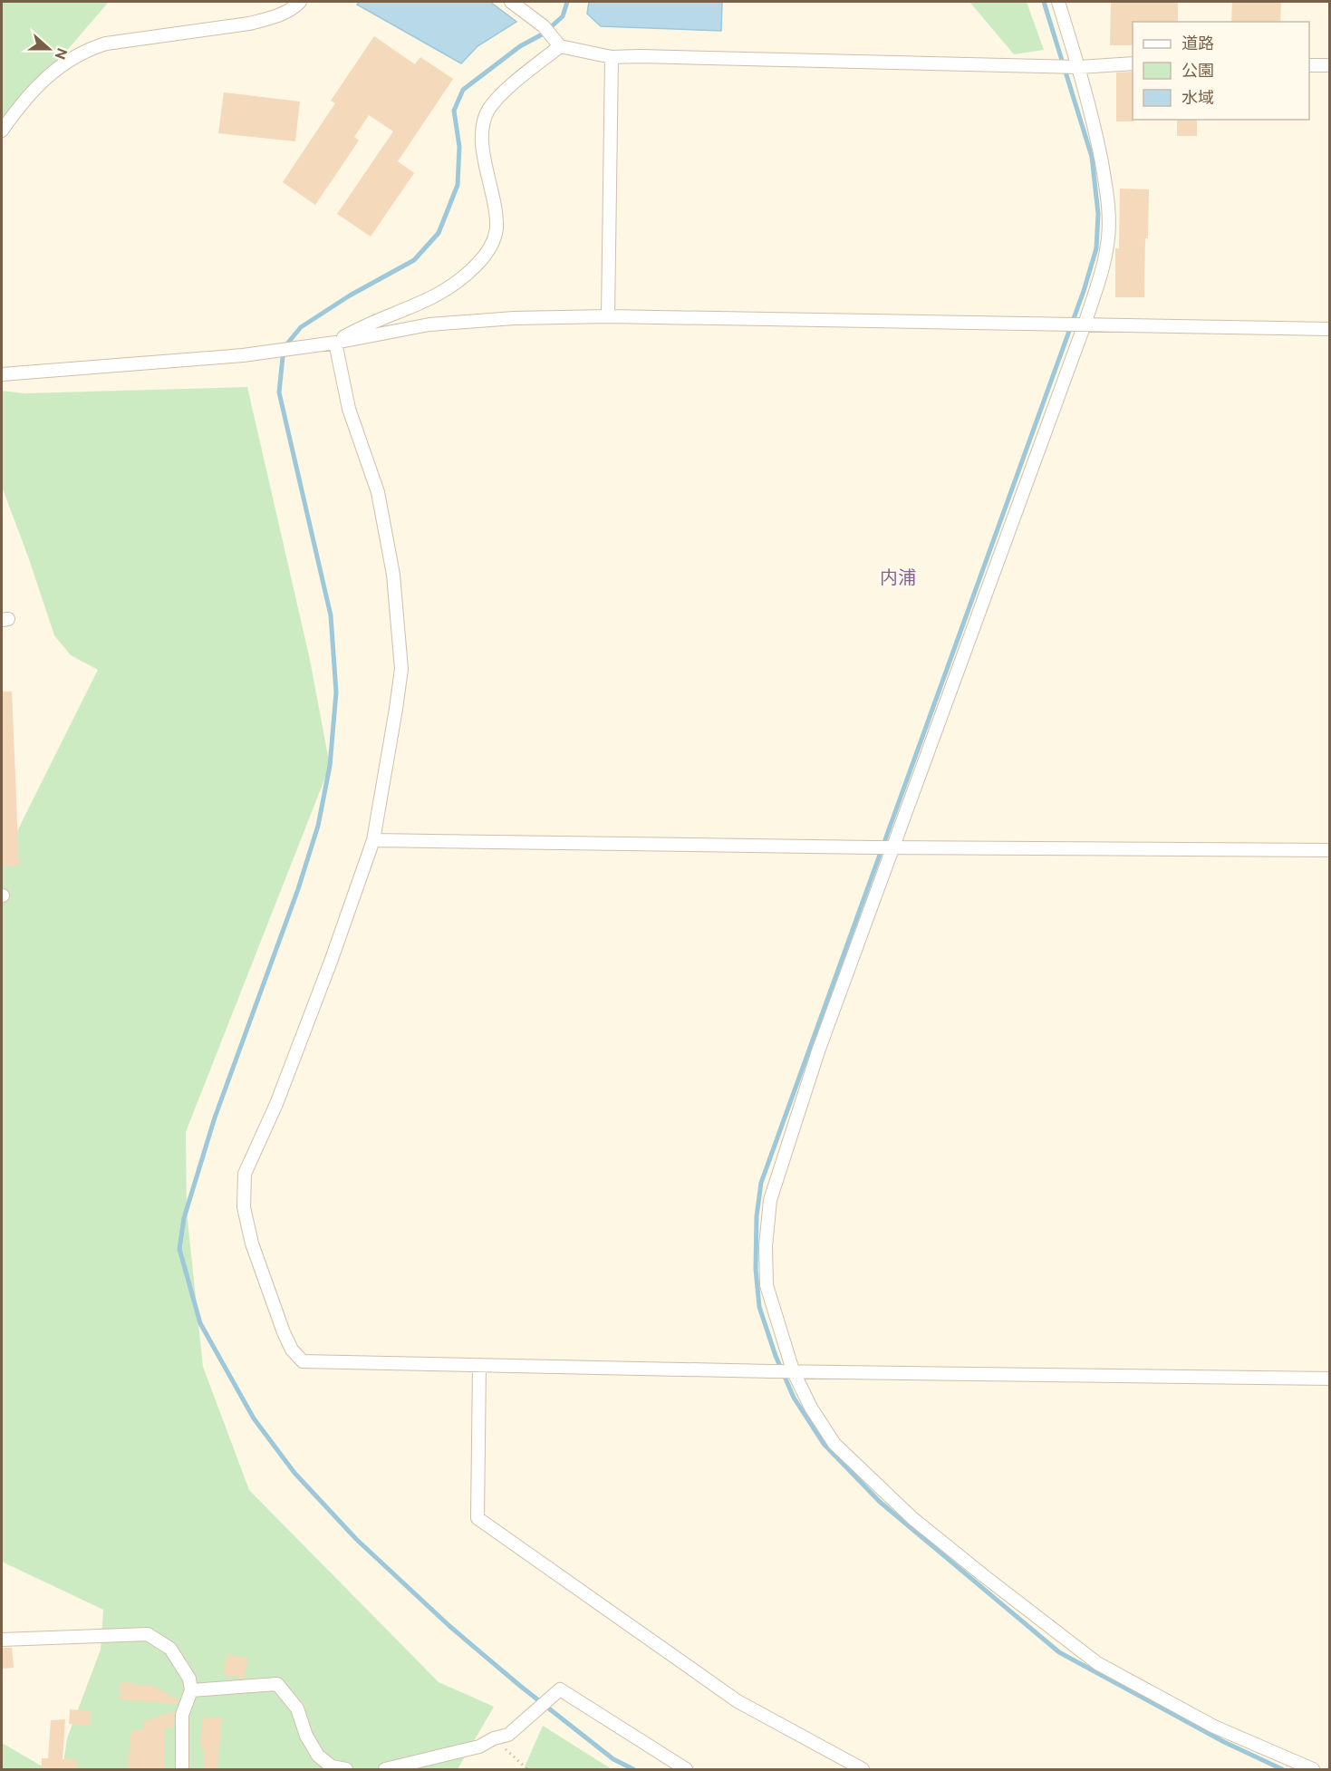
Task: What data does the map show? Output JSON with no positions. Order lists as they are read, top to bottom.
{
  "districts": ["内浦"],
  "legend": ["道路", "公園", "水域"],
  "north": "right"
}
